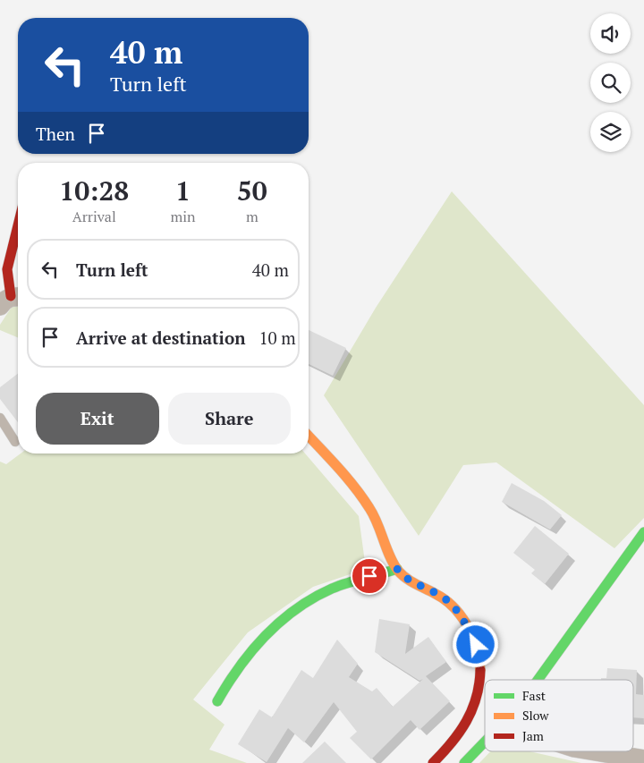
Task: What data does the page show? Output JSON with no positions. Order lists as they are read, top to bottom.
{
  "legend": ["Fast", "Slow", "Jam"],
  "page": {
    "turn": ["40 m", "Turn left"],
    "then": "Then",
    "eta": [
      "10:28",
      "Arrival",
      "1",
      "min",
      "50",
      "m"
    ],
    "list": [
      {
        "name": "Turn left",
        "value": "40 m"
      },
      {
        "name": "Arrive at destination",
        "value": "10 m"
      }
    ],
    "buttons": ["Exit", "Share"]
  }
}
